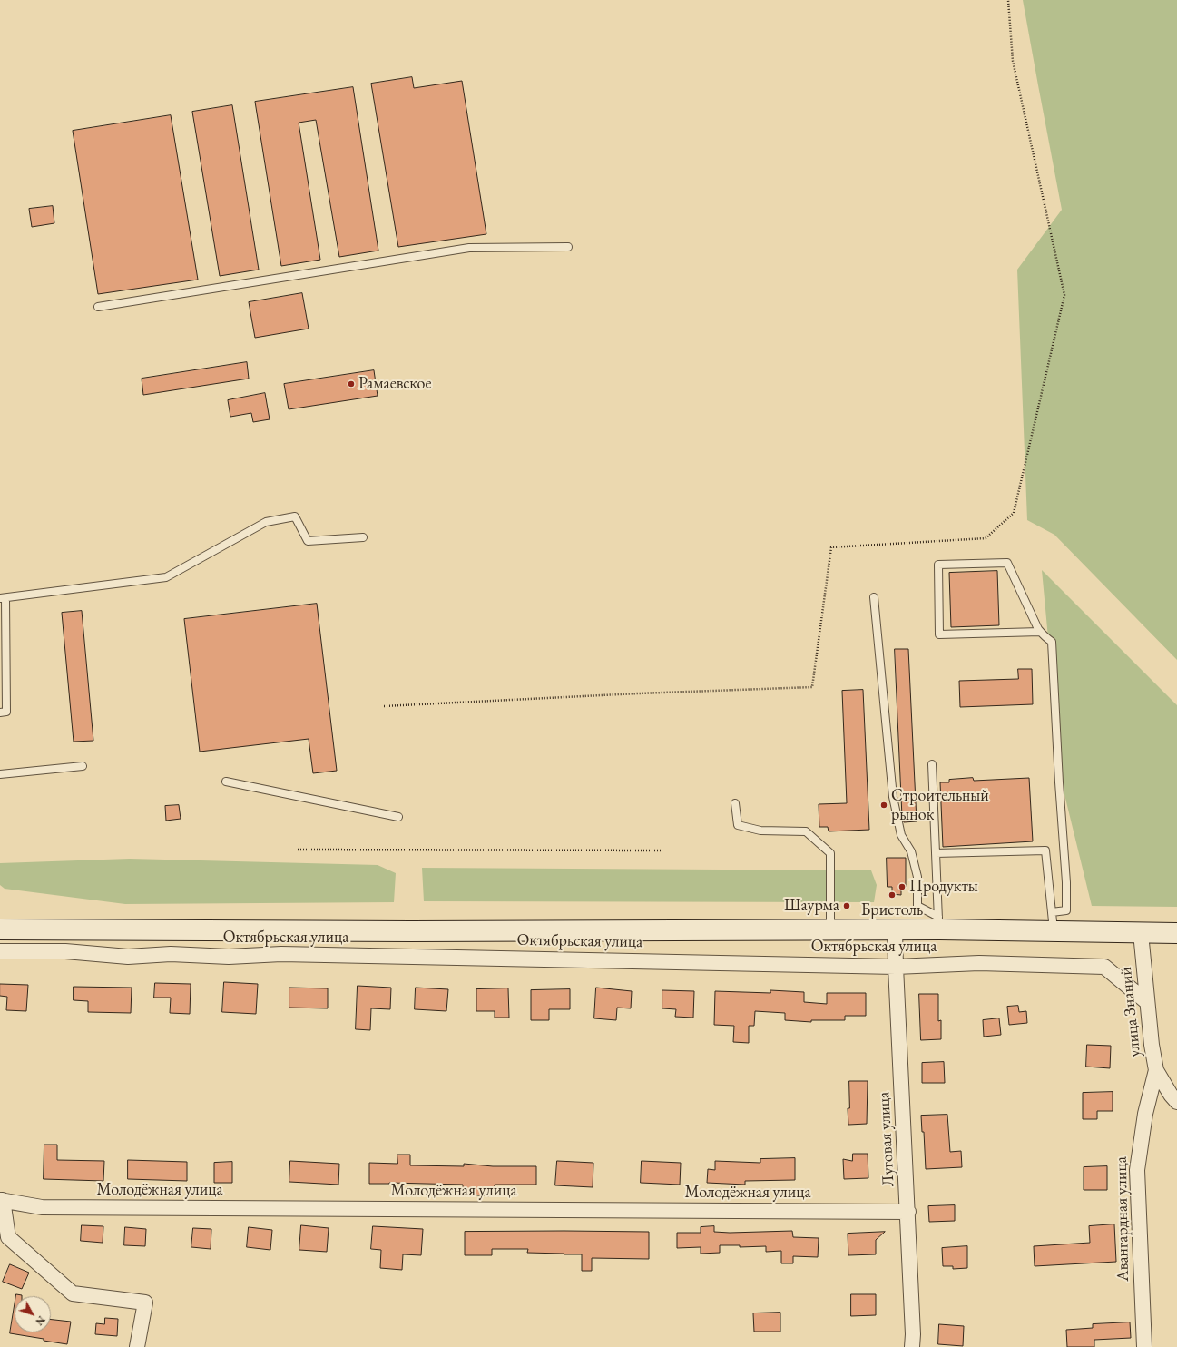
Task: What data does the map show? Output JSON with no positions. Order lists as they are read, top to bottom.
{
  "streets": {
    "street": [
      "Октябрьская улица",
      "улица Знаний",
      "Луговая улица",
      "Молодёжная улица",
      "Авангардная улица"
    ]
  },
  "crossings": [
    ["Октябрьская улица", "улица Знаний"],
    ["Октябрьская улица", "Луговая улица"],
    ["улица Знаний", "Авангардная улица"],
    ["Луговая улица", "Молодёжная улица"]
  ],
  "places": [
    "Рамаевское",
    "Строительный рынок",
    "Продукты",
    "Бристоль",
    "Шаурма"
  ],
  "north": "bottom right"
}
